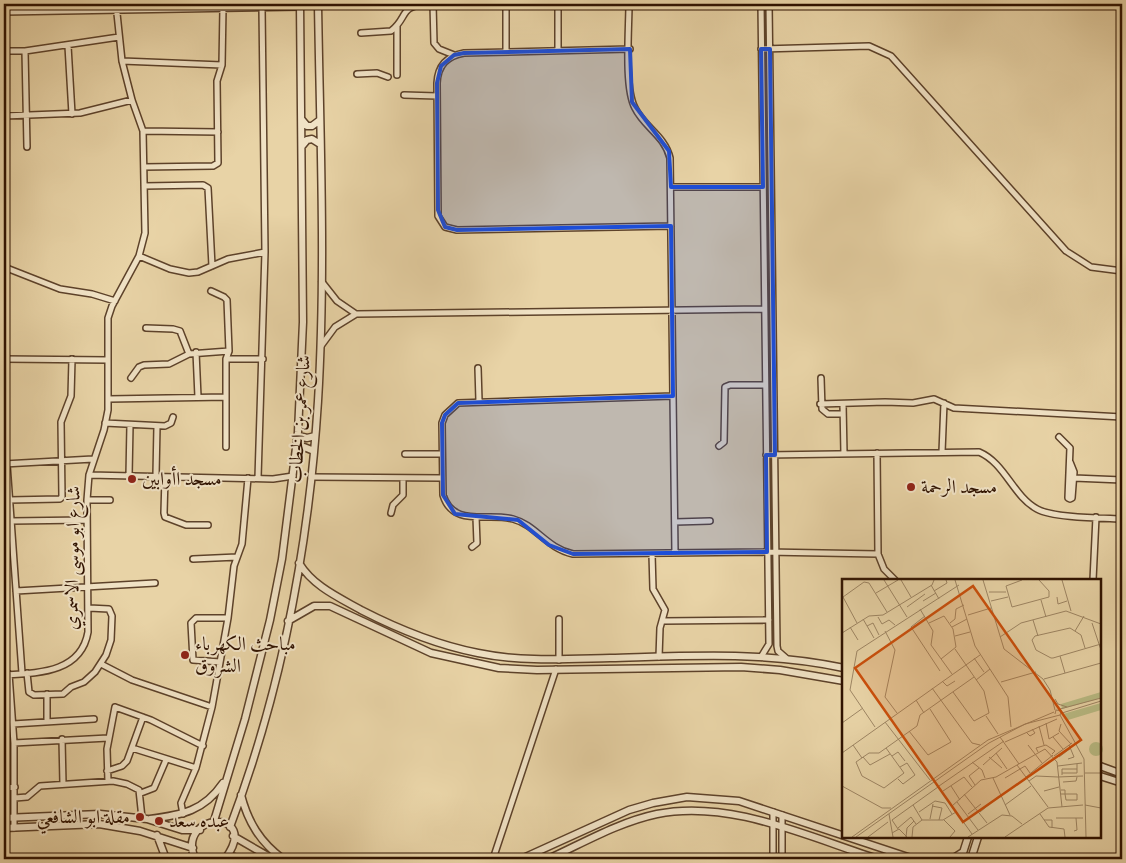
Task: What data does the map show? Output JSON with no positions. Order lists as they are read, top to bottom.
{
  "streets": {
    "street": ["شارع عمر بن الخطاب", "شارع ابو موسى الاسمري"]
  },
  "places": [
    "مسجد اأوابين",
    "مسجد الرحمة",
    "مباحث الكهرباء الشروق",
    "مقلة ابو الشافعي",
    "عبده سعد"
  ]
}
